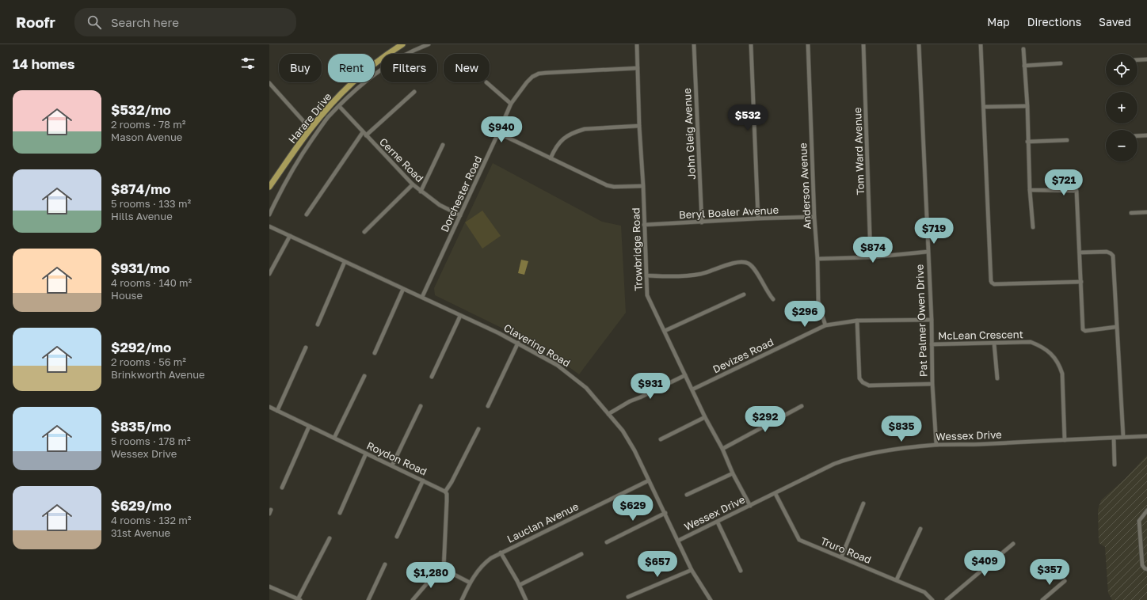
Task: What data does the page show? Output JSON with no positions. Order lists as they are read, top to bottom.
{
  "streets": {
    "main road": ["Harare Drive"],
    "street": [
      "John Gleig Avenue",
      "Tom Ward Avenue",
      "Cerne Road",
      "Anderson Avenue",
      "Dorchester Road",
      "Beryl Boaler Avenue",
      "Trowbridge Road",
      "Pat Palmer Owen Drive",
      "McLean Crescent",
      "Clavering Road",
      "Devizes Road",
      "Wessex Drive",
      "Roydon Road",
      "Lauclan Avenue",
      "Truro Road"
    ]
  },
  "crossings": [
    ["John Gleig Avenue", "Beryl Boaler Avenue"],
    ["Cerne Road", "Dorchester Road"],
    ["Anderson Avenue", "Beryl Boaler Avenue"],
    ["Anderson Avenue", "Devizes Road"],
    ["Dorchester Road", "Trowbridge Road"],
    ["Dorchester Road", "Clavering Road"],
    ["Beryl Boaler Avenue", "Trowbridge Road"],
    ["Trowbridge Road", "Devizes Road"],
    ["Trowbridge Road", "Wessex Drive"],
    ["Pat Palmer Owen Drive", "McLean Crescent"],
    ["Pat Palmer Owen Drive", "Devizes Road"],
    ["Pat Palmer Owen Drive", "Wessex Drive"],
    ["McLean Crescent", "Wessex Drive"],
    ["Clavering Road", "Wessex Drive"],
    ["Clavering Road", "Lauclan Avenue"],
    ["Wessex Drive", "Truro Road"]
  ],
  "page": {
    "header": "Roofr",
    "search": "Search here",
    "nav": ["Map", "Directions", "Saved"],
    "heading": "14 homes",
    "map_buttons": ["+", "−"],
    "chip": [
      "Buy",
      "Rent",
      "Filters",
      "New"
    ],
    "list": [
      {
        "name": "$532/mo",
        "note": "2 rooms · 78 m² · Mason Avenue"
      },
      {
        "name": "$874/mo",
        "note": "5 rooms · 133 m² · Hills Avenue"
      },
      {
        "name": "$931/mo",
        "note": "4 rooms · 140 m² · House"
      },
      {
        "name": "$292/mo",
        "note": "2 rooms · 56 m² · Brinkworth Avenue"
      },
      {
        "name": "$835/mo",
        "note": "5 rooms · 178 m² · Wessex Drive"
      },
      {
        "name": "$629/mo",
        "note": "4 rooms · 132 m² · 31st Avenue"
      }
    ],
    "price": [
      "$532",
      "$940",
      "$721",
      "$719",
      "$874",
      "$296",
      "$931",
      "$292",
      "$835",
      "$629",
      "$409",
      "$657",
      "$357",
      "$1,280"
    ]
  }
}
